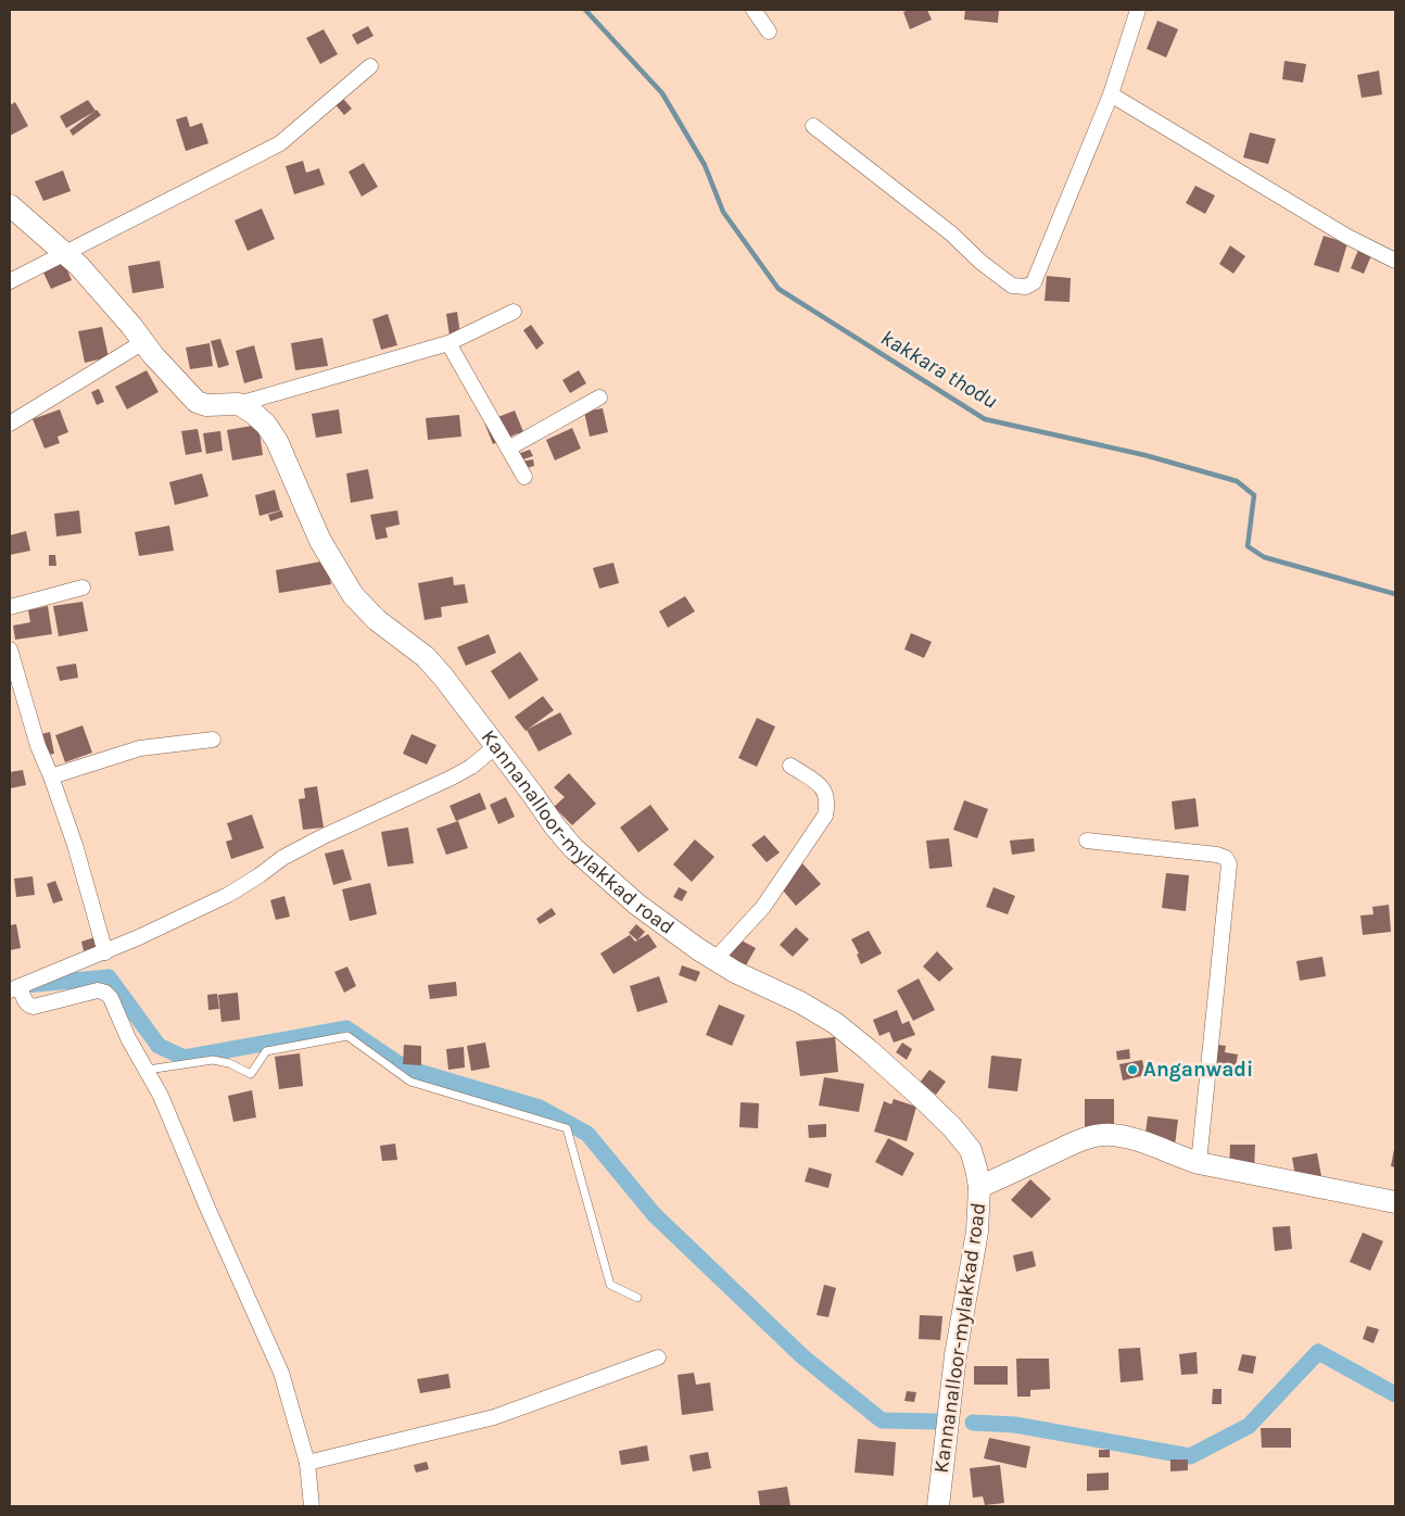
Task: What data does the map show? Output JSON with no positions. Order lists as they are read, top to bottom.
{
  "streets": {
    "main road": ["Kannanalloor-mylakkad road"]
  },
  "water": ["kakkara thodu"],
  "places": ["Anganwadi"]
}
